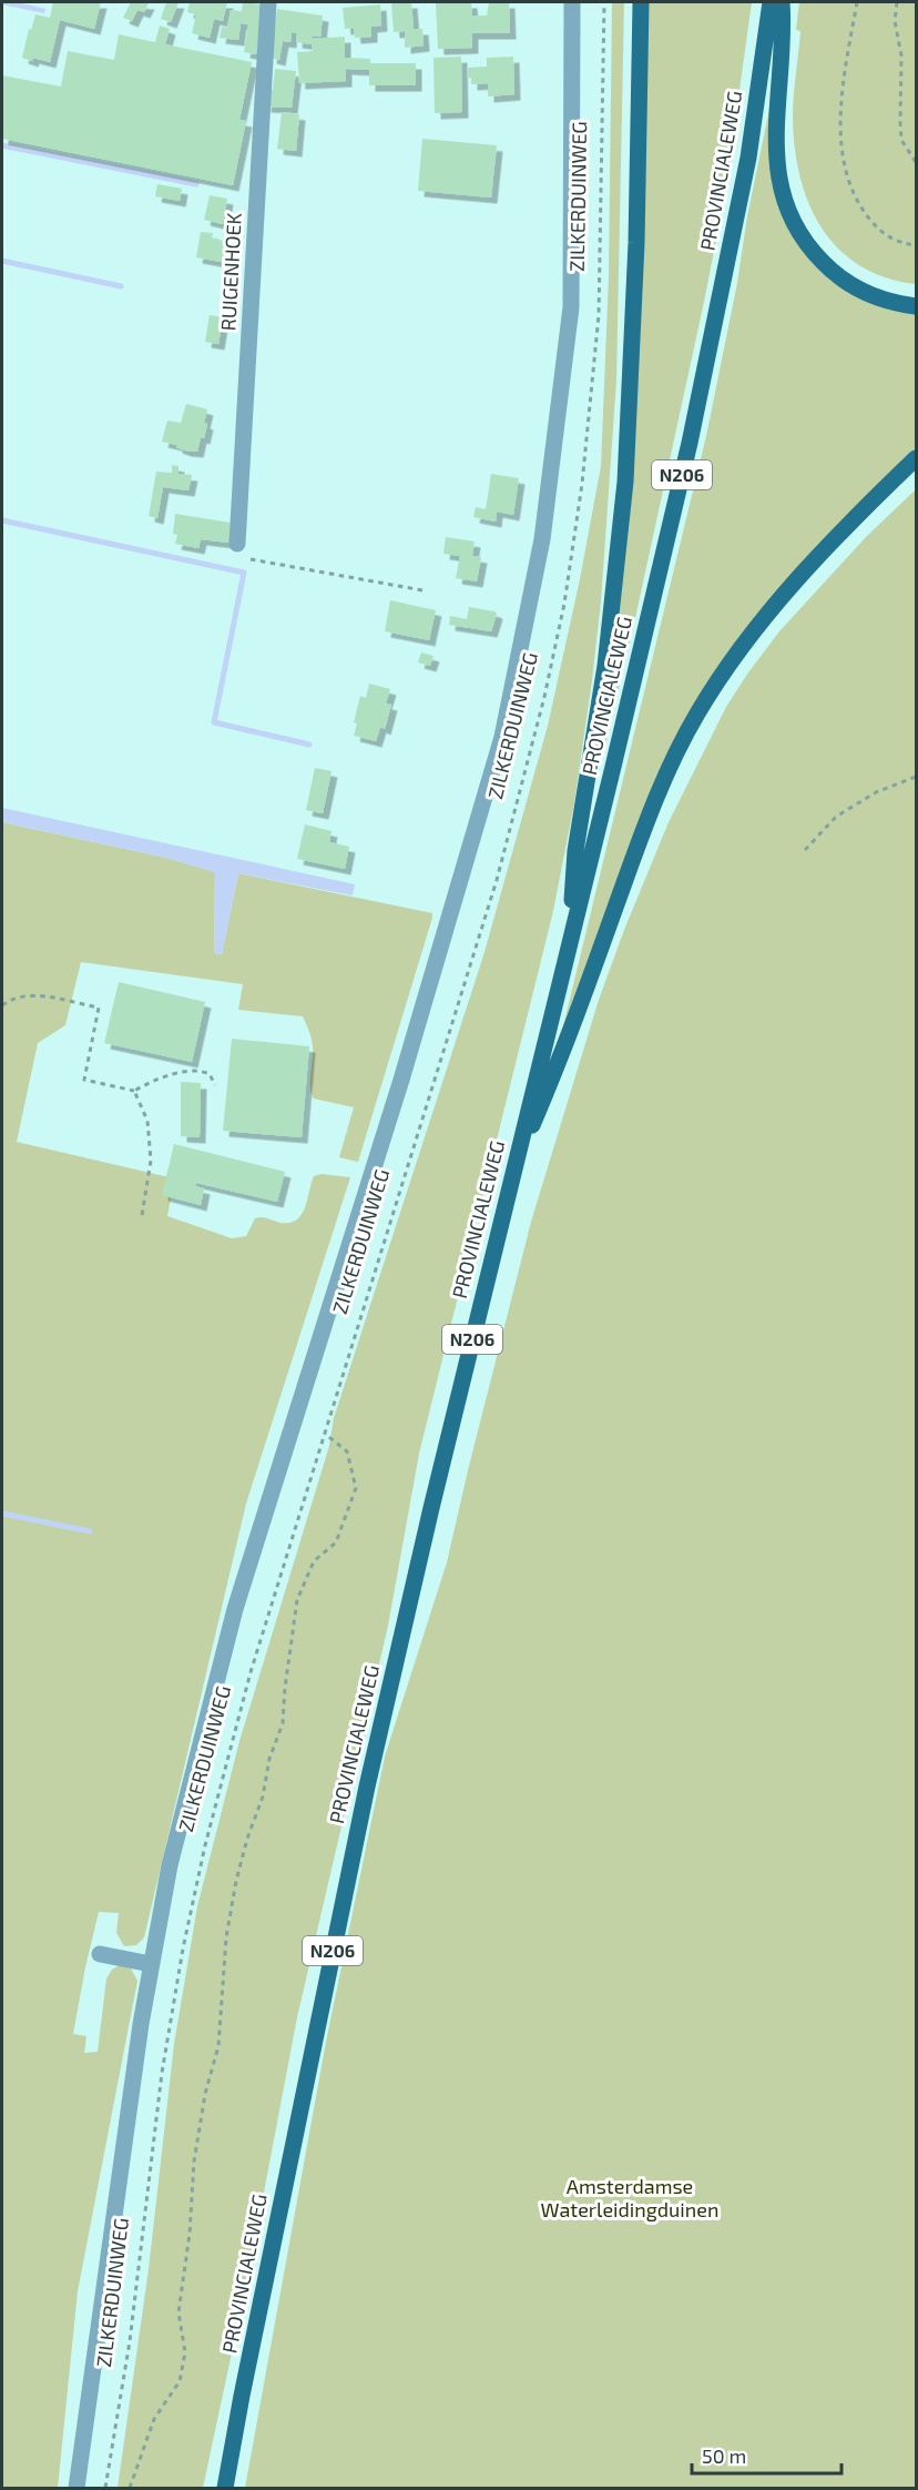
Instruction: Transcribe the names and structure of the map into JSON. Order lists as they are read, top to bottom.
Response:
{
  "streets": {
    "main road": ["PROVINCIALEWEG", "N206"],
    "street": ["ZILKERDUINWEG", "RUIGENHOEK"]
  },
  "crossings": [
    ["PROVINCIALEWEG", "N206"]
  ],
  "parks": ["Amsterdamse Waterleidingduinen"],
  "scale_bar": "50 m"
}
